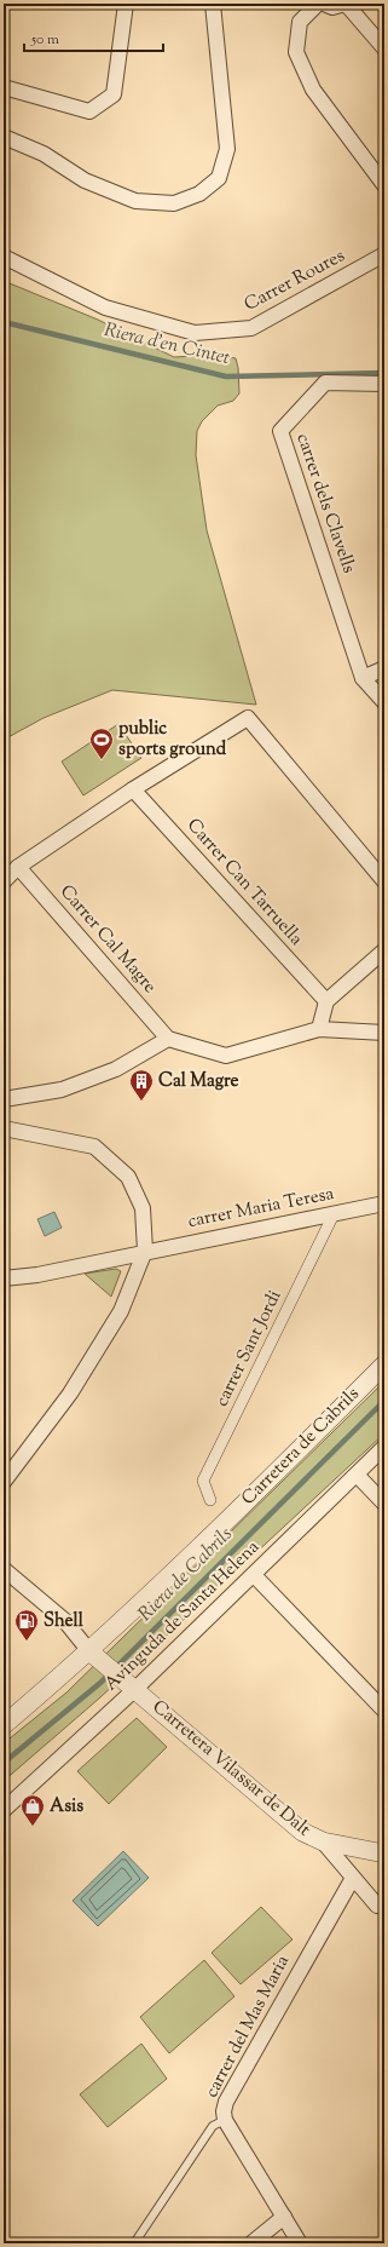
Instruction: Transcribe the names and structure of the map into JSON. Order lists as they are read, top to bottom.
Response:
{
  "streets": {
    "street": [
      "Carrer Roures",
      "carrer dels Clavells",
      "Carrer Can Tarruella",
      "Carrer Cal Magre",
      "carrer Maria Teresa",
      "carrer Sant Jordi",
      "Carretera de Cabrils",
      "Avinguda de Santa Helena",
      "Carretera Vilassar de Dalt",
      "carrer del Mas Maria"
    ]
  },
  "crossings": [
    ["carrer Maria Teresa", "carrer Sant Jordi"],
    ["Avinguda de Santa Helena", "Carretera Vilassar de Dalt"]
  ],
  "water": ["Riera d'en Cintet", "Riera de Cabrils"],
  "places": {
    "sports": ["public sports ground"],
    "building": ["Cal Magre"],
    "fuel station": ["Shell"],
    "shop": ["Asis"]
  },
  "scale_bar": "50 m"
}
